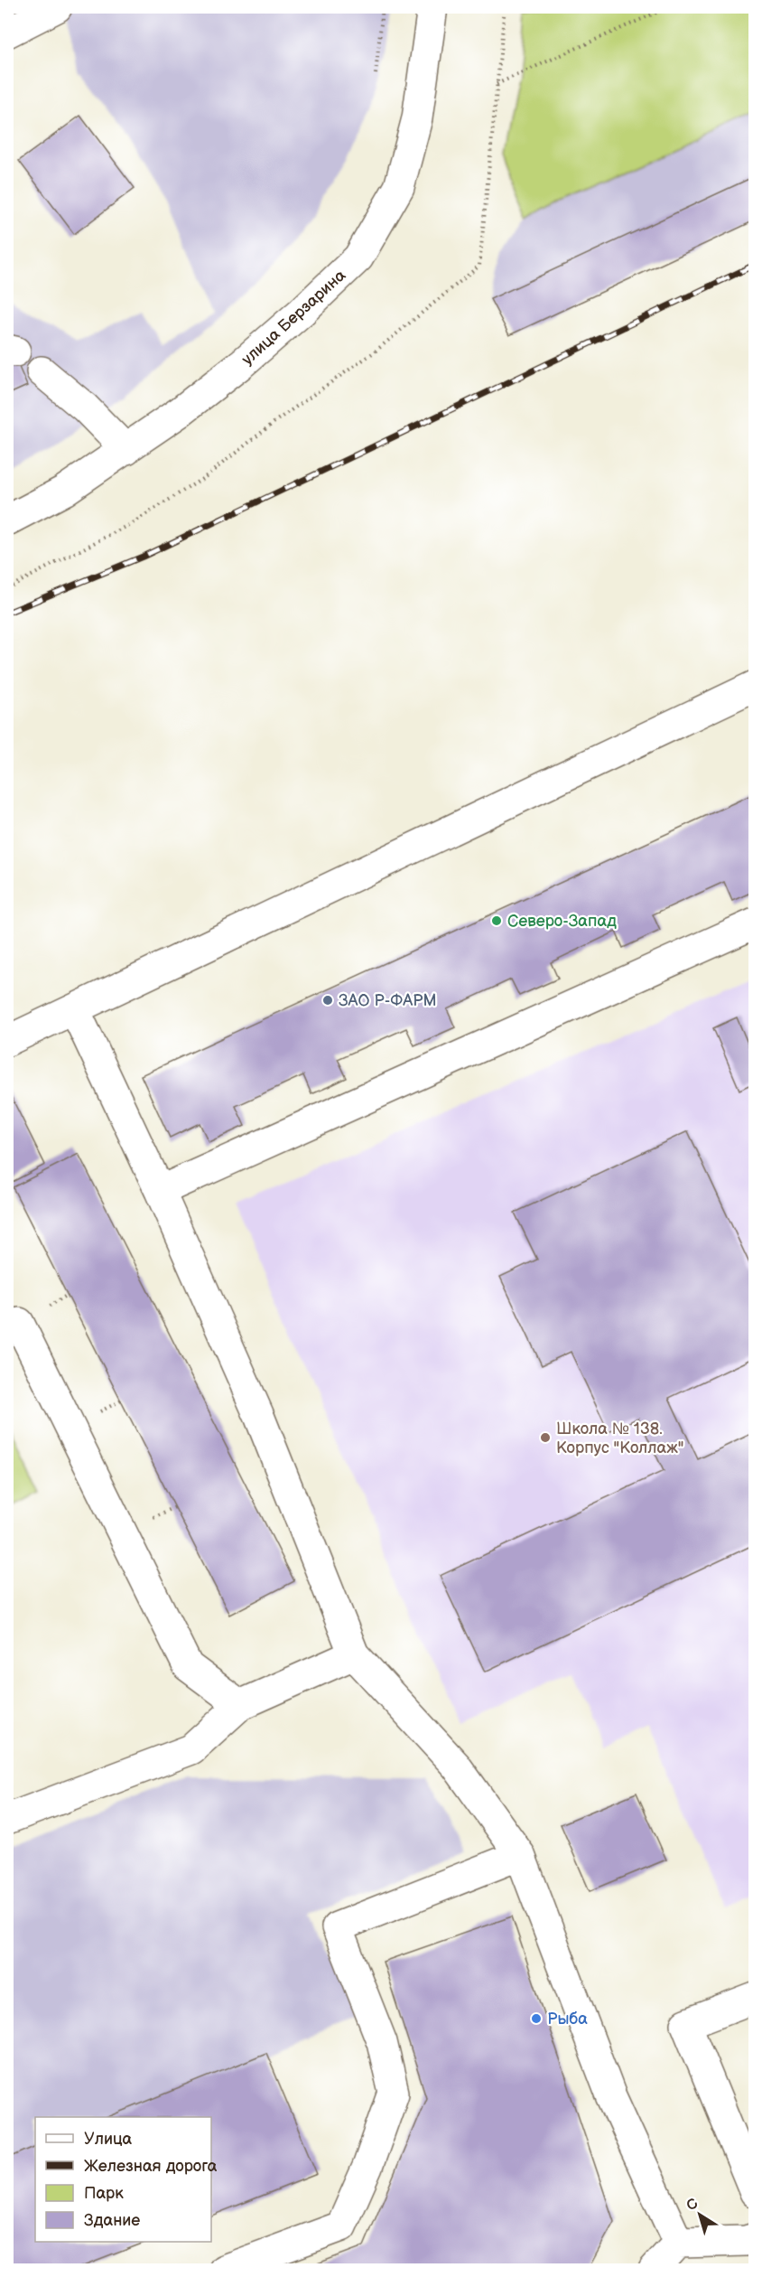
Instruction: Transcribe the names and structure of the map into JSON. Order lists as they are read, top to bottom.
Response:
{
  "streets": {
    "street": ["улица Берзарина"]
  },
  "places": [
    "Северо-Запад",
    "ЗАО Р-ФАРМ",
    "Школа № 138. Корпус \"Коллаж\"",
    "Рыба"
  ],
  "legend": [
    "Улица",
    "Железная дорога",
    "Парк",
    "Здание"
  ],
  "north": "top left"
}
